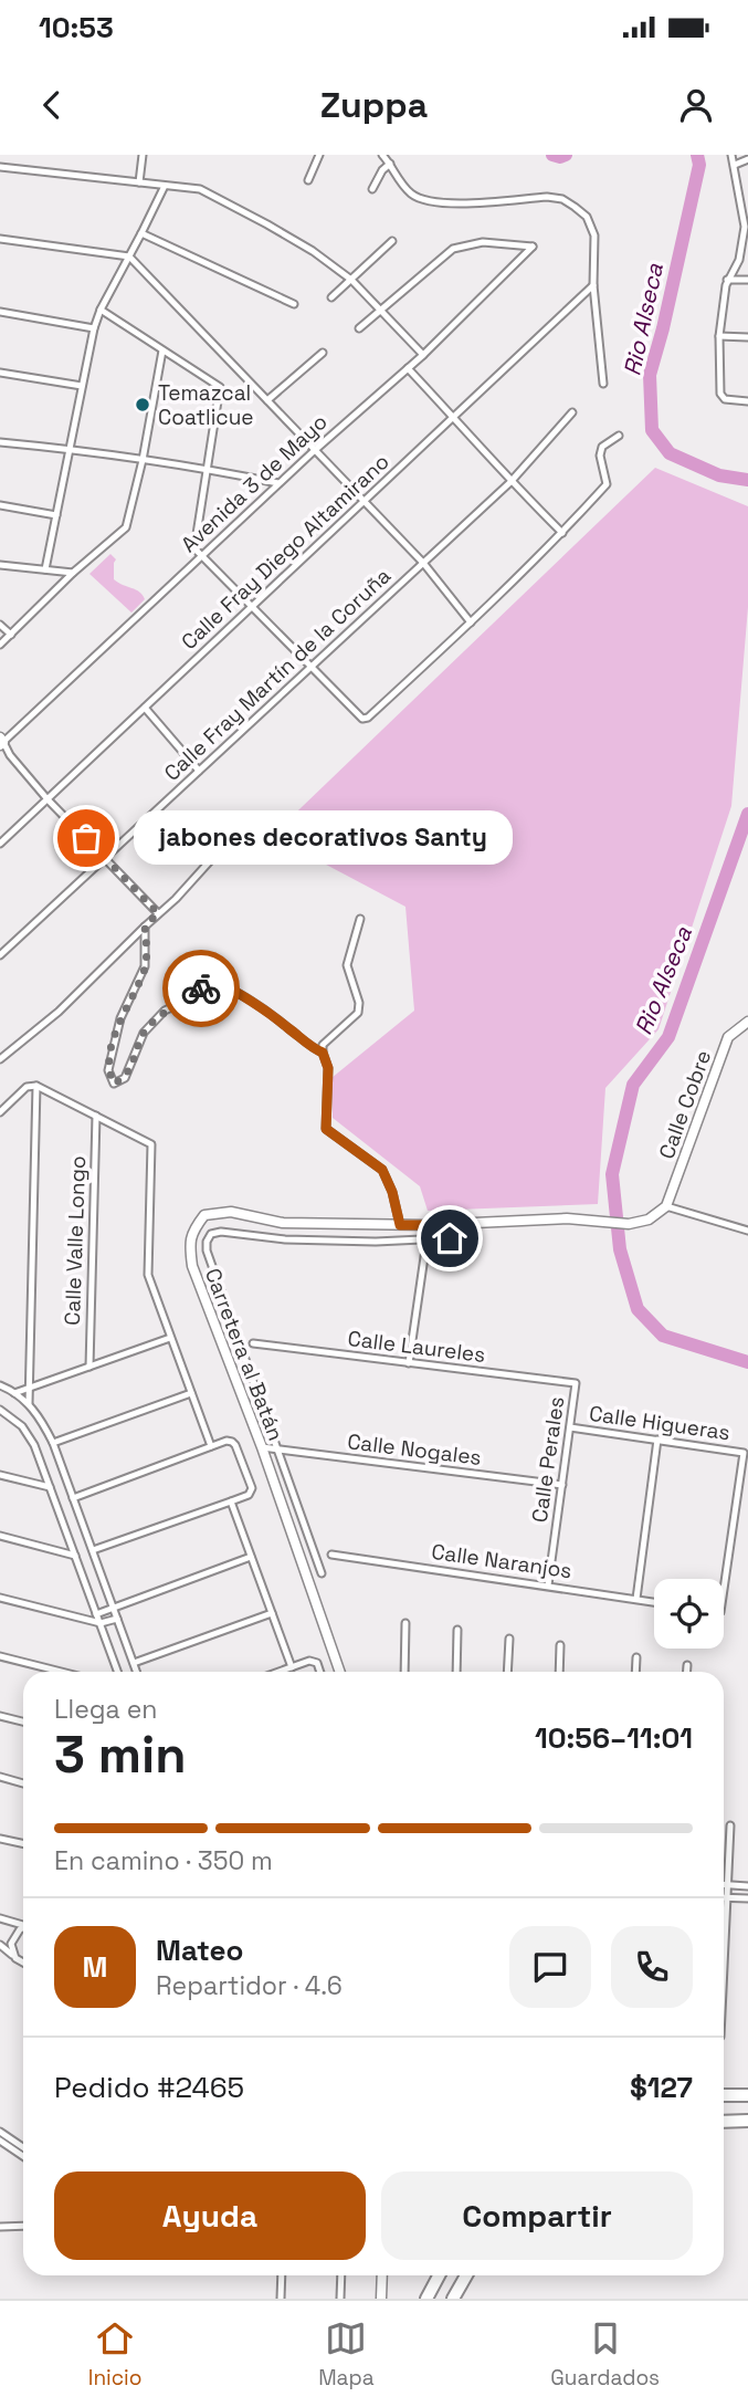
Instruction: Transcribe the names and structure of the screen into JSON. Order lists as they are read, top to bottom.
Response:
{
  "streets": {
    "street": [
      "Avenida 3 de Mayo",
      "Calle Fray Diego Altamirano",
      "Calle Fray Martín de la Coruña",
      "Calle Cobre",
      "Calle Valle Longo",
      "Calle Laureles",
      "Carretera al Batán",
      "Calle Higueras",
      "Calle Nogales",
      "Calle Perales",
      "Calle Naranjos"
    ]
  },
  "crossings": [
    ["Calle Cobre", "Carretera al Batán"],
    ["Calle Laureles", "Calle Perales"],
    ["Carretera al Batán", "Calle Nogales"],
    ["Calle Higueras", "Calle Perales"],
    ["Calle Nogales", "Calle Perales"],
    ["Calle Perales", "Calle Naranjos"]
  ],
  "water": ["Rio Alseca"],
  "places": ["Temazcal Coatlicue", "jabones decorativos Santy"],
  "page": {
    "status": "10:53",
    "header": "Zuppa",
    "bubble": "jabones decorativos Santy",
    "heading": ["3 min", "Llega en", "10:56–11:01"],
    "panel": [
      "Mateo",
      "Repartidor · 4.6",
      "Pedido #2465",
      "$127"
    ],
    "bar": "En camino · 350 m",
    "round": "M",
    "buttons": ["Ayuda", "Compartir"],
    "tabs": ["Inicio", "Mapa", "Guardados"]
  }
}
